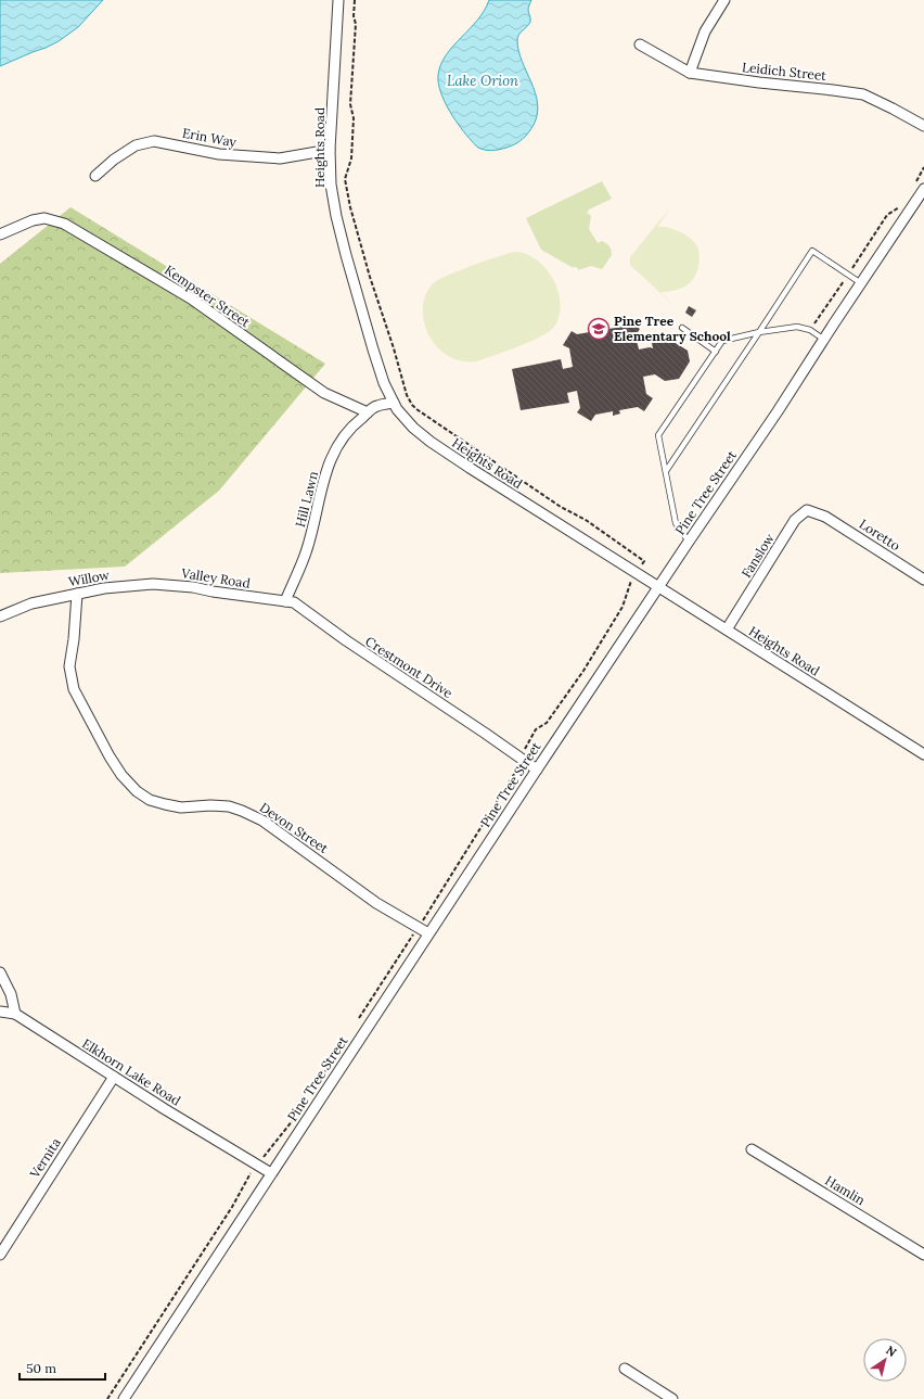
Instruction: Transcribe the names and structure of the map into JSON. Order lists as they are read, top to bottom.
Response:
{
  "streets": {
    "street": [
      "Leidich Street",
      "Erin Way",
      "Heights Road",
      "Kempster Street",
      "Pine Tree Street",
      "Hill Lawn",
      "Loretto",
      "Fanslow",
      "Willow",
      "Valley Road",
      "Crestmont Drive",
      "Devon Street",
      "Elkhorn Lake Road",
      "Vernita",
      "Hamlin"
    ]
  },
  "crossings": [
    ["Erin Way", "Heights Road"],
    ["Heights Road", "Pine Tree Street"],
    ["Heights Road", "Fanslow"],
    ["Kempster Street", "Hill Lawn"],
    ["Pine Tree Street", "Crestmont Drive"],
    ["Pine Tree Street", "Devon Street"],
    ["Pine Tree Street", "Elkhorn Lake Road"],
    ["Hill Lawn", "Crestmont Drive"],
    ["Loretto", "Fanslow"],
    ["Willow", "Valley Road"],
    ["Willow", "Devon Street"],
    ["Valley Road", "Crestmont Drive"],
    ["Elkhorn Lake Road", "Vernita"]
  ],
  "water": ["Lake Orion"],
  "places": {
    "school or university": ["Pine Tree Elementary School"]
  },
  "scale_bar": "50 m",
  "north": "top right"
}
